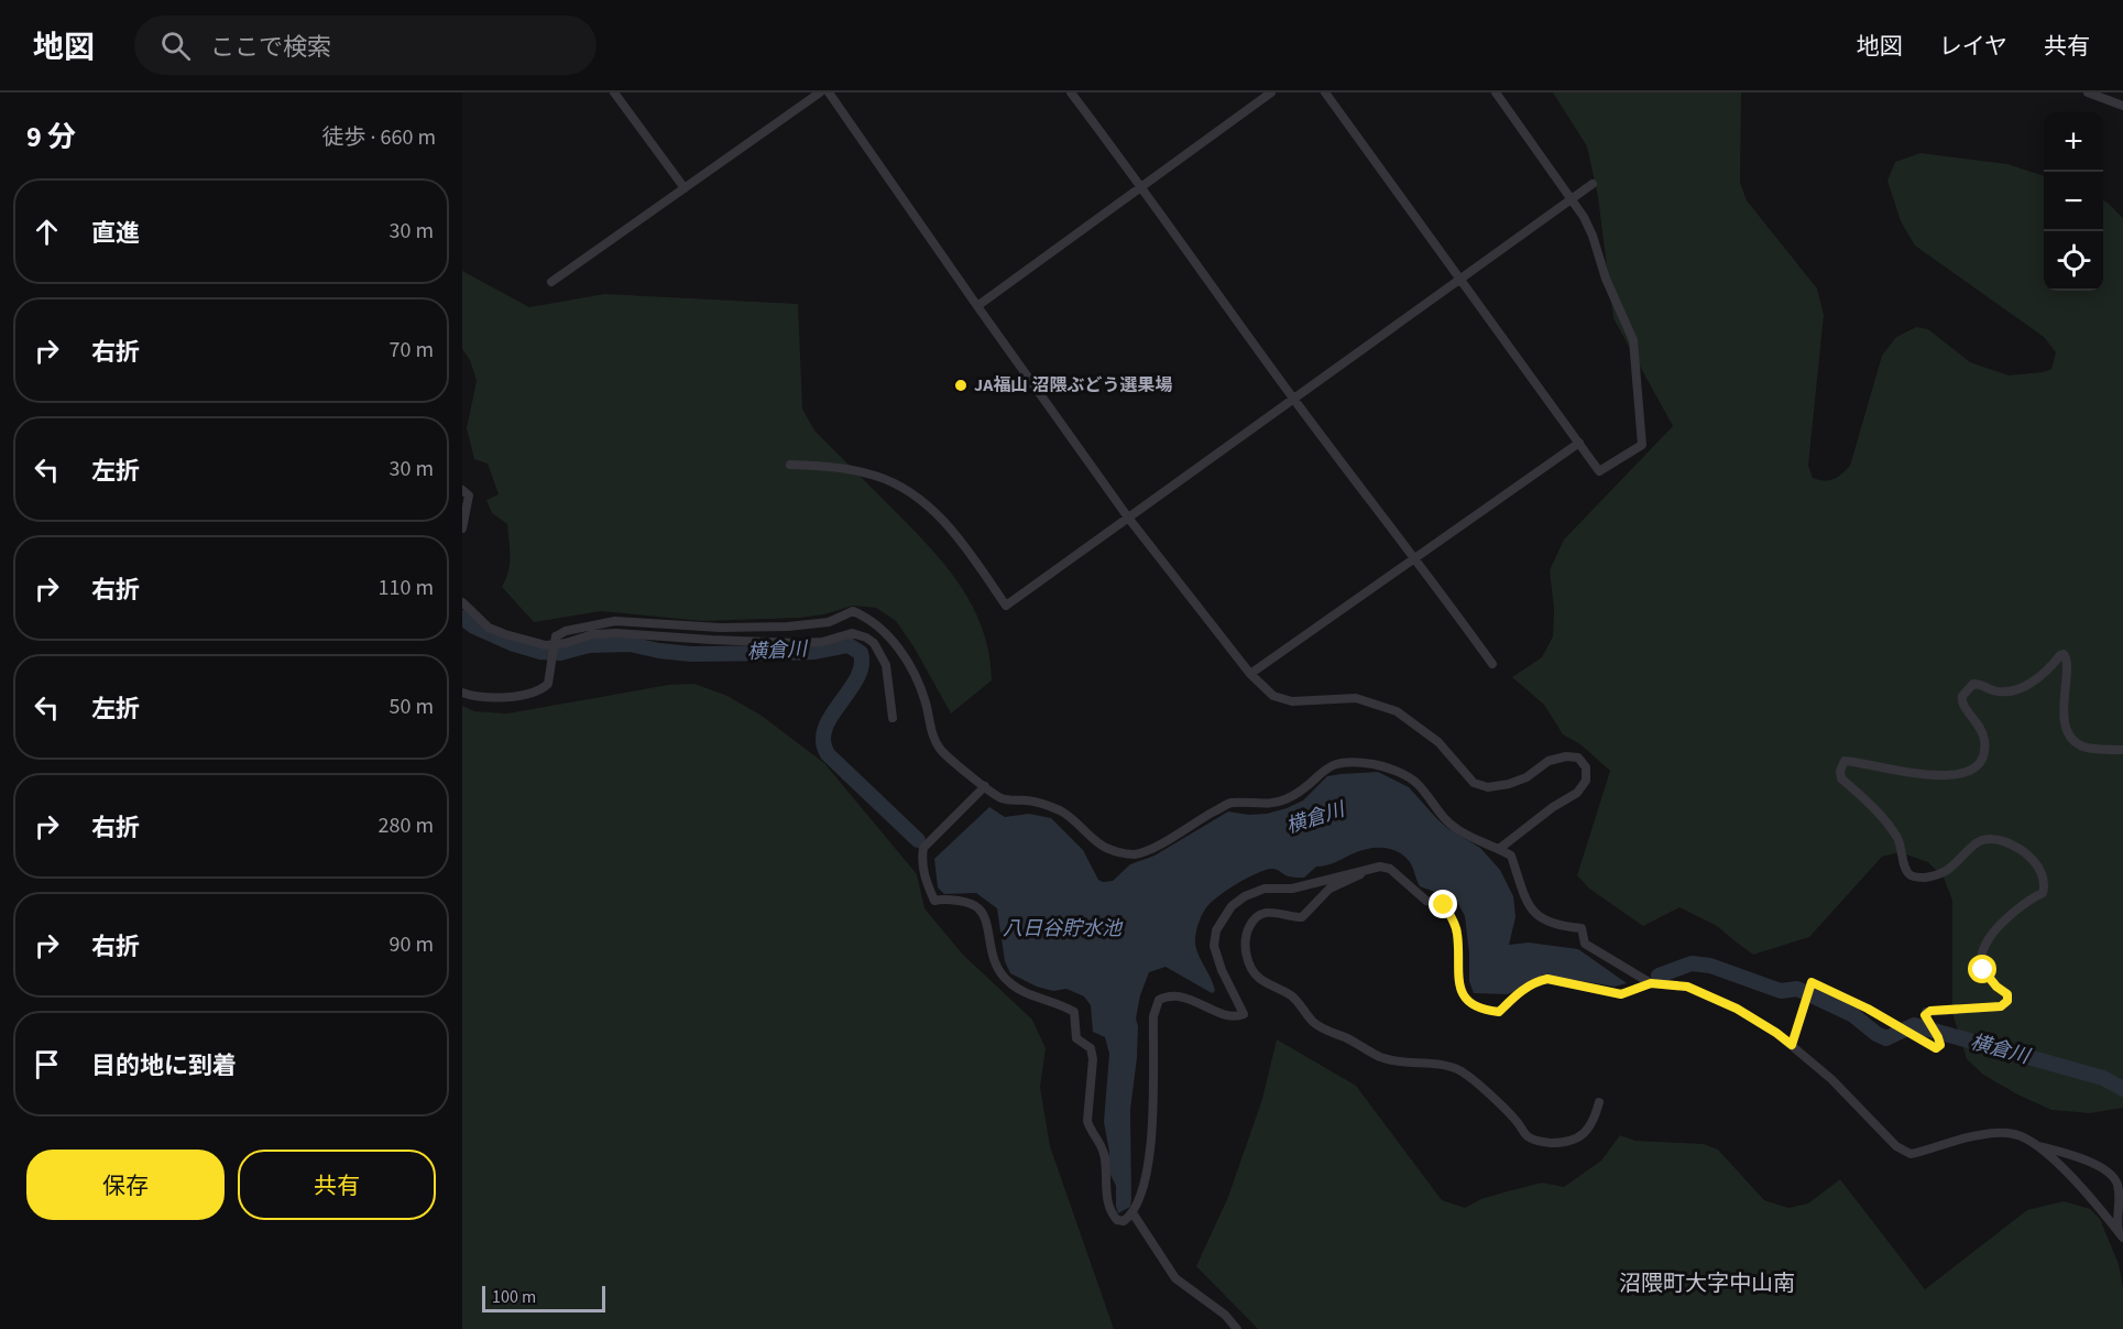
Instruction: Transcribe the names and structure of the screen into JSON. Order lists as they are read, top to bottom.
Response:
{
  "districts": ["沼隈町大字中山南"],
  "water": ["横倉川", "八日谷貯水池"],
  "places": ["JA福山 沼隈ぶどう選果場"],
  "scale_bar": "100 m",
  "page": {
    "header": "地図",
    "search": "ここで検索",
    "nav": ["地図", "レイヤ", "共有"],
    "heading": ["9 分", "徒歩 · 660 m"],
    "map_buttons": ["+", "−"],
    "list": [
      ["直進", "30 m"],
      ["右折", "70 m"],
      ["左折", "30 m"],
      ["右折", "110 m"],
      ["左折", "50 m"],
      ["右折", "280 m"],
      ["右折", "90 m"],
      "目的地に到着"
    ],
    "buttons": ["保存", "共有"],
    "scale": "100 m"
  }
}
